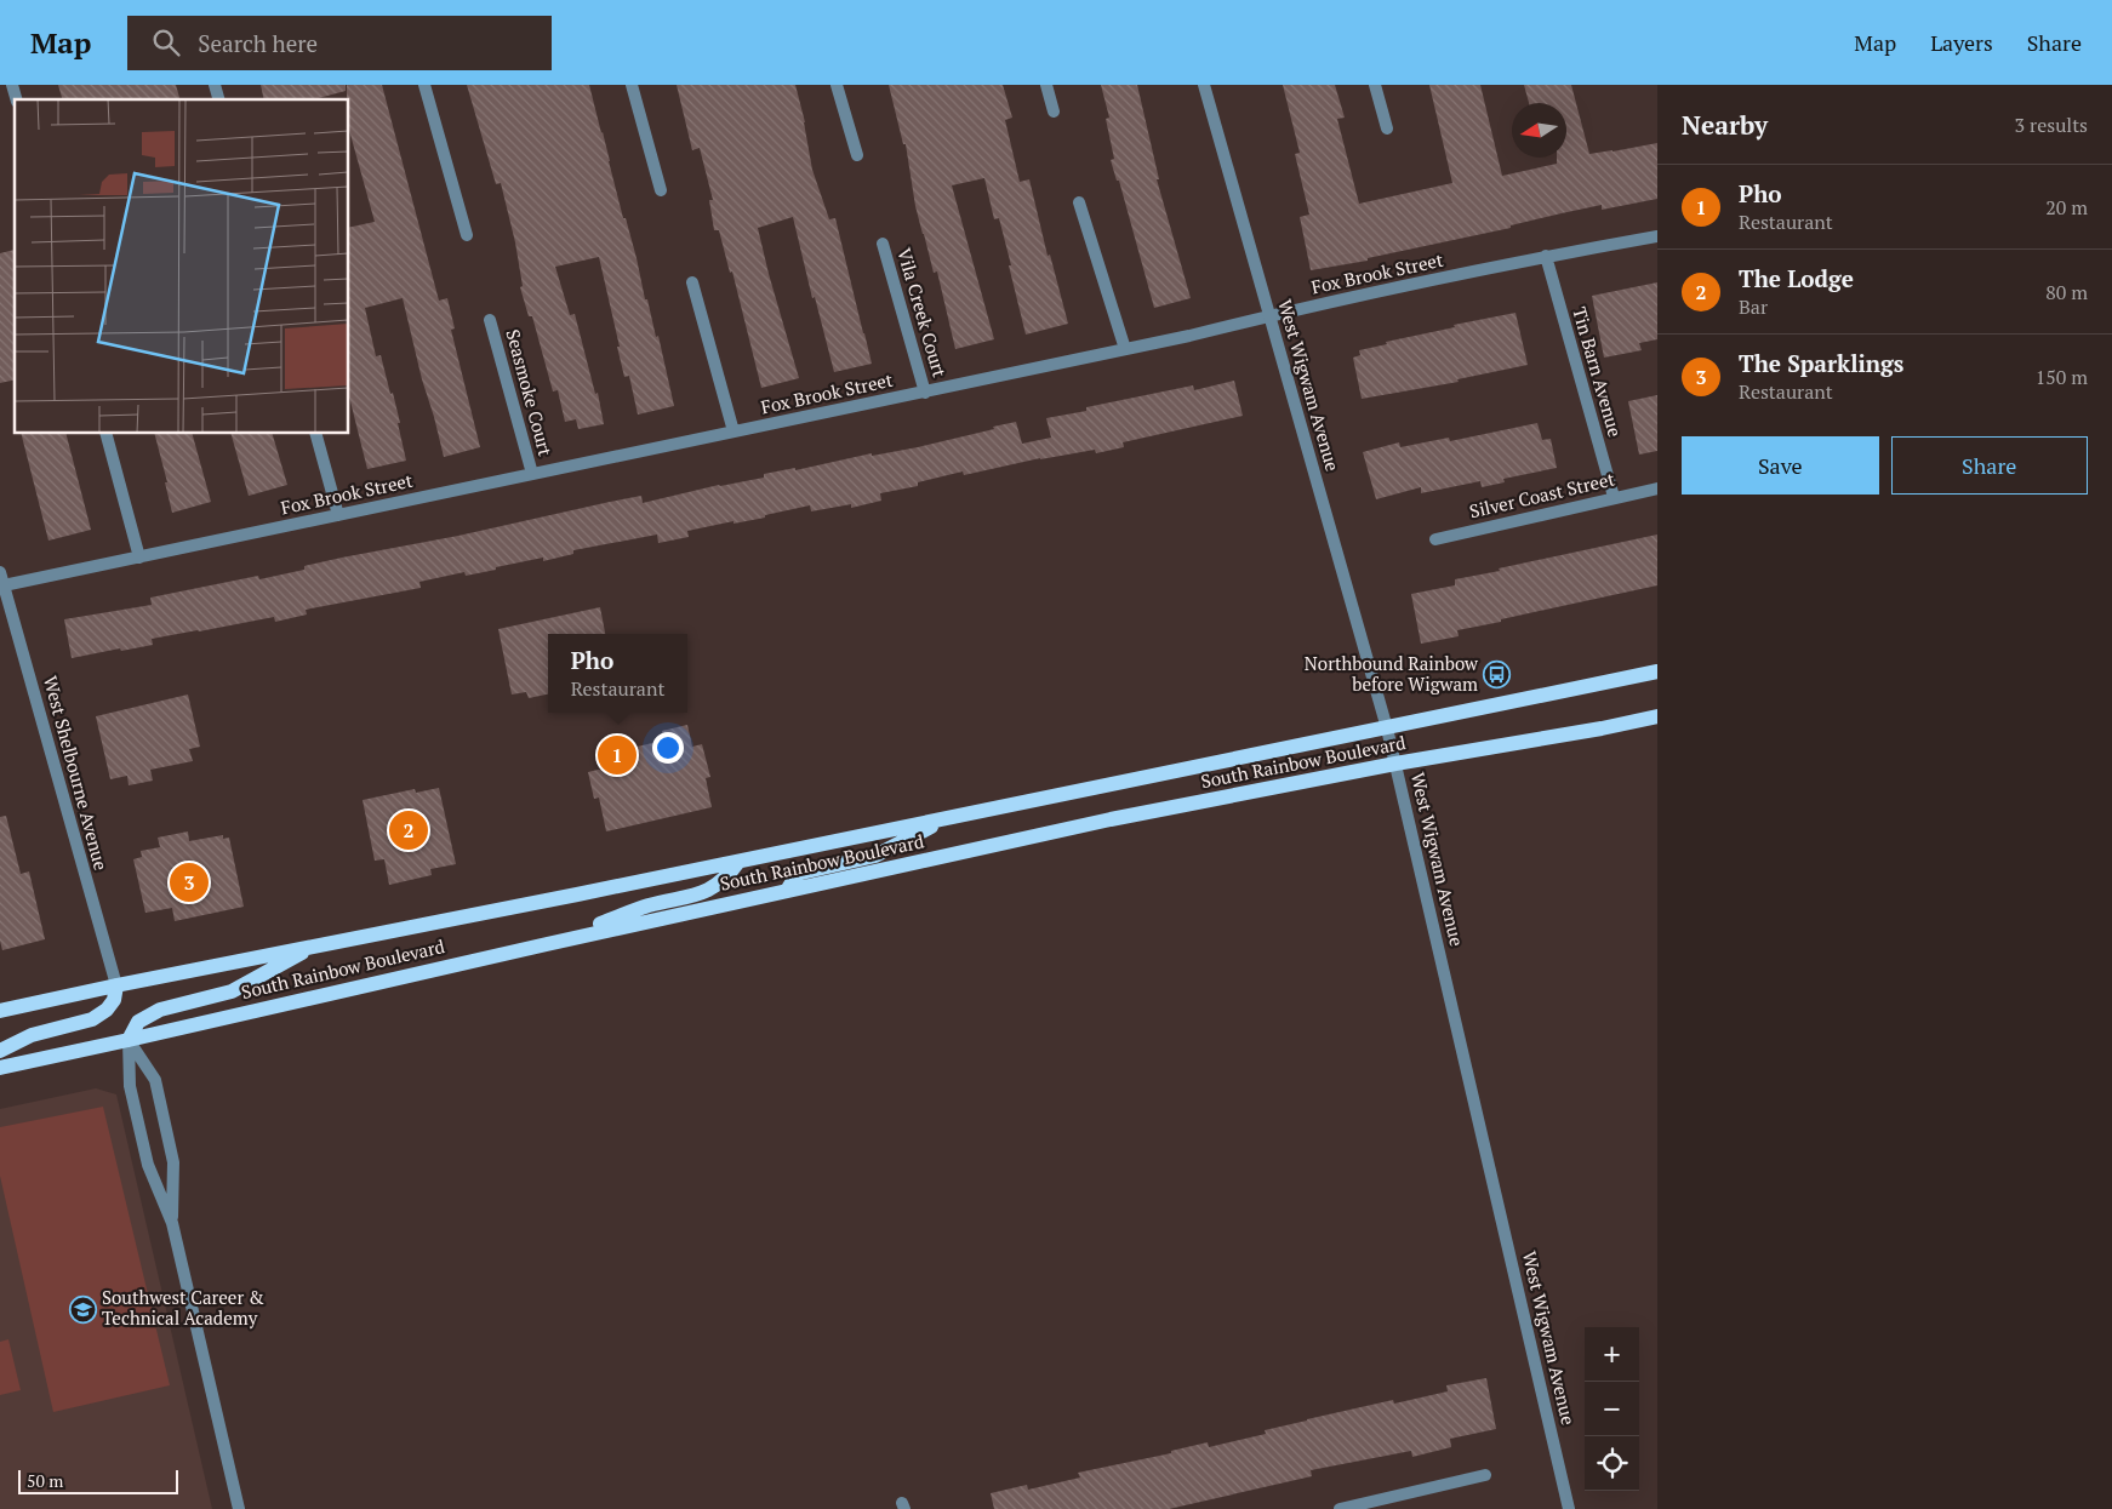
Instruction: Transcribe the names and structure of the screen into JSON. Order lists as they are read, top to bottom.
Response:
{
  "streets": {
    "main road": ["South Rainbow Boulevard"],
    "street": [
      "Fox Brook Street",
      "Vila Creek Court",
      "Tin Barn Avenue",
      "West Wigwam Avenue",
      "Seasmoke Court",
      "Silver Coast Street",
      "West Shelbourne Avenue"
    ]
  },
  "crossings": [
    ["Fox Brook Street", "Vila Creek Court"],
    ["Fox Brook Street", "Tin Barn Avenue"],
    ["Fox Brook Street", "West Wigwam Avenue"],
    ["Fox Brook Street", "Seasmoke Court"],
    ["Fox Brook Street", "West Shelbourne Avenue"],
    ["Tin Barn Avenue", "Silver Coast Street"],
    ["West Wigwam Avenue", "South Rainbow Boulevard"],
    ["South Rainbow Boulevard", "West Shelbourne Avenue"]
  ],
  "places": {
    "bus stop": ["Northbound Rainbow before Wigwam"],
    "school or university": ["Southwest Career & Technical Academy"]
  },
  "scale_bar": "50 m",
  "north": "left",
  "page": {
    "header": "Map",
    "search": "Search here",
    "nav": ["Map", "Layers", "Share"],
    "heading": ["Nearby", "3 results"],
    "list": [
      {
        "mark": "1",
        "name": "Pho",
        "note": "Restaurant",
        "value": "20 m"
      },
      {
        "mark": "2",
        "name": "The Lodge",
        "note": "Bar",
        "value": "80 m"
      },
      {
        "mark": "3",
        "name": "The Sparklings",
        "note": "Restaurant",
        "value": "150 m"
      }
    ],
    "buttons": ["Save", "Share"],
    "popup": ["Pho", "Restaurant"],
    "pins": ["1", "2", "3"],
    "map_buttons": ["+", "−"],
    "scale": "50 m"
  }
}
